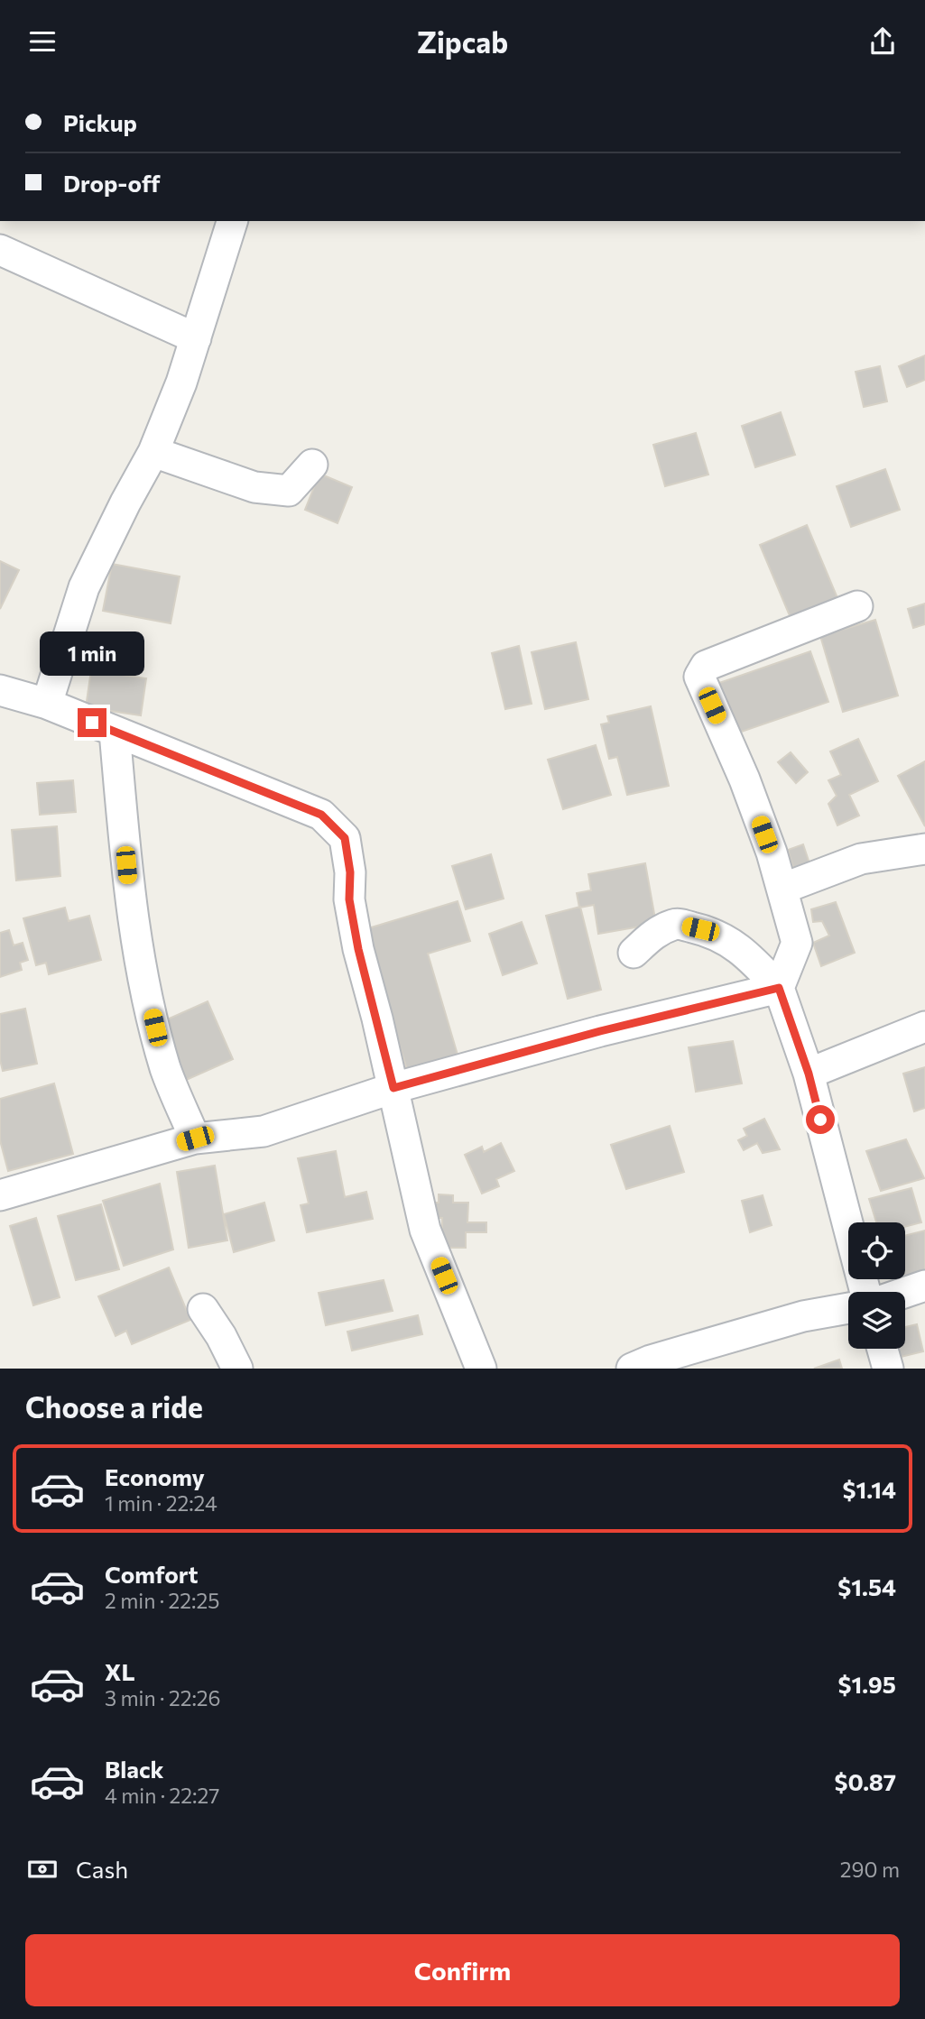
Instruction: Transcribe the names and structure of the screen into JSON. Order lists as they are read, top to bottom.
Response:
{
  "page": {
    "header": "Zipcab",
    "banner": ["Pickup", "Drop-off"],
    "bubble": "1 min",
    "heading": "Choose a ride",
    "list": [
      {
        "name": "Economy",
        "note": "1 min · 22:24",
        "value": "$1.14"
      },
      {
        "name": "Comfort",
        "note": "2 min · 22:25",
        "value": "$1.54"
      },
      {
        "name": "XL",
        "note": "3 min · 22:26",
        "value": "$1.95"
      },
      {
        "name": "Black",
        "note": "4 min · 22:27",
        "value": "$0.87"
      }
    ],
    "pay": ["Cash", "290 m"],
    "buttons": "Confirm"
  }
}
